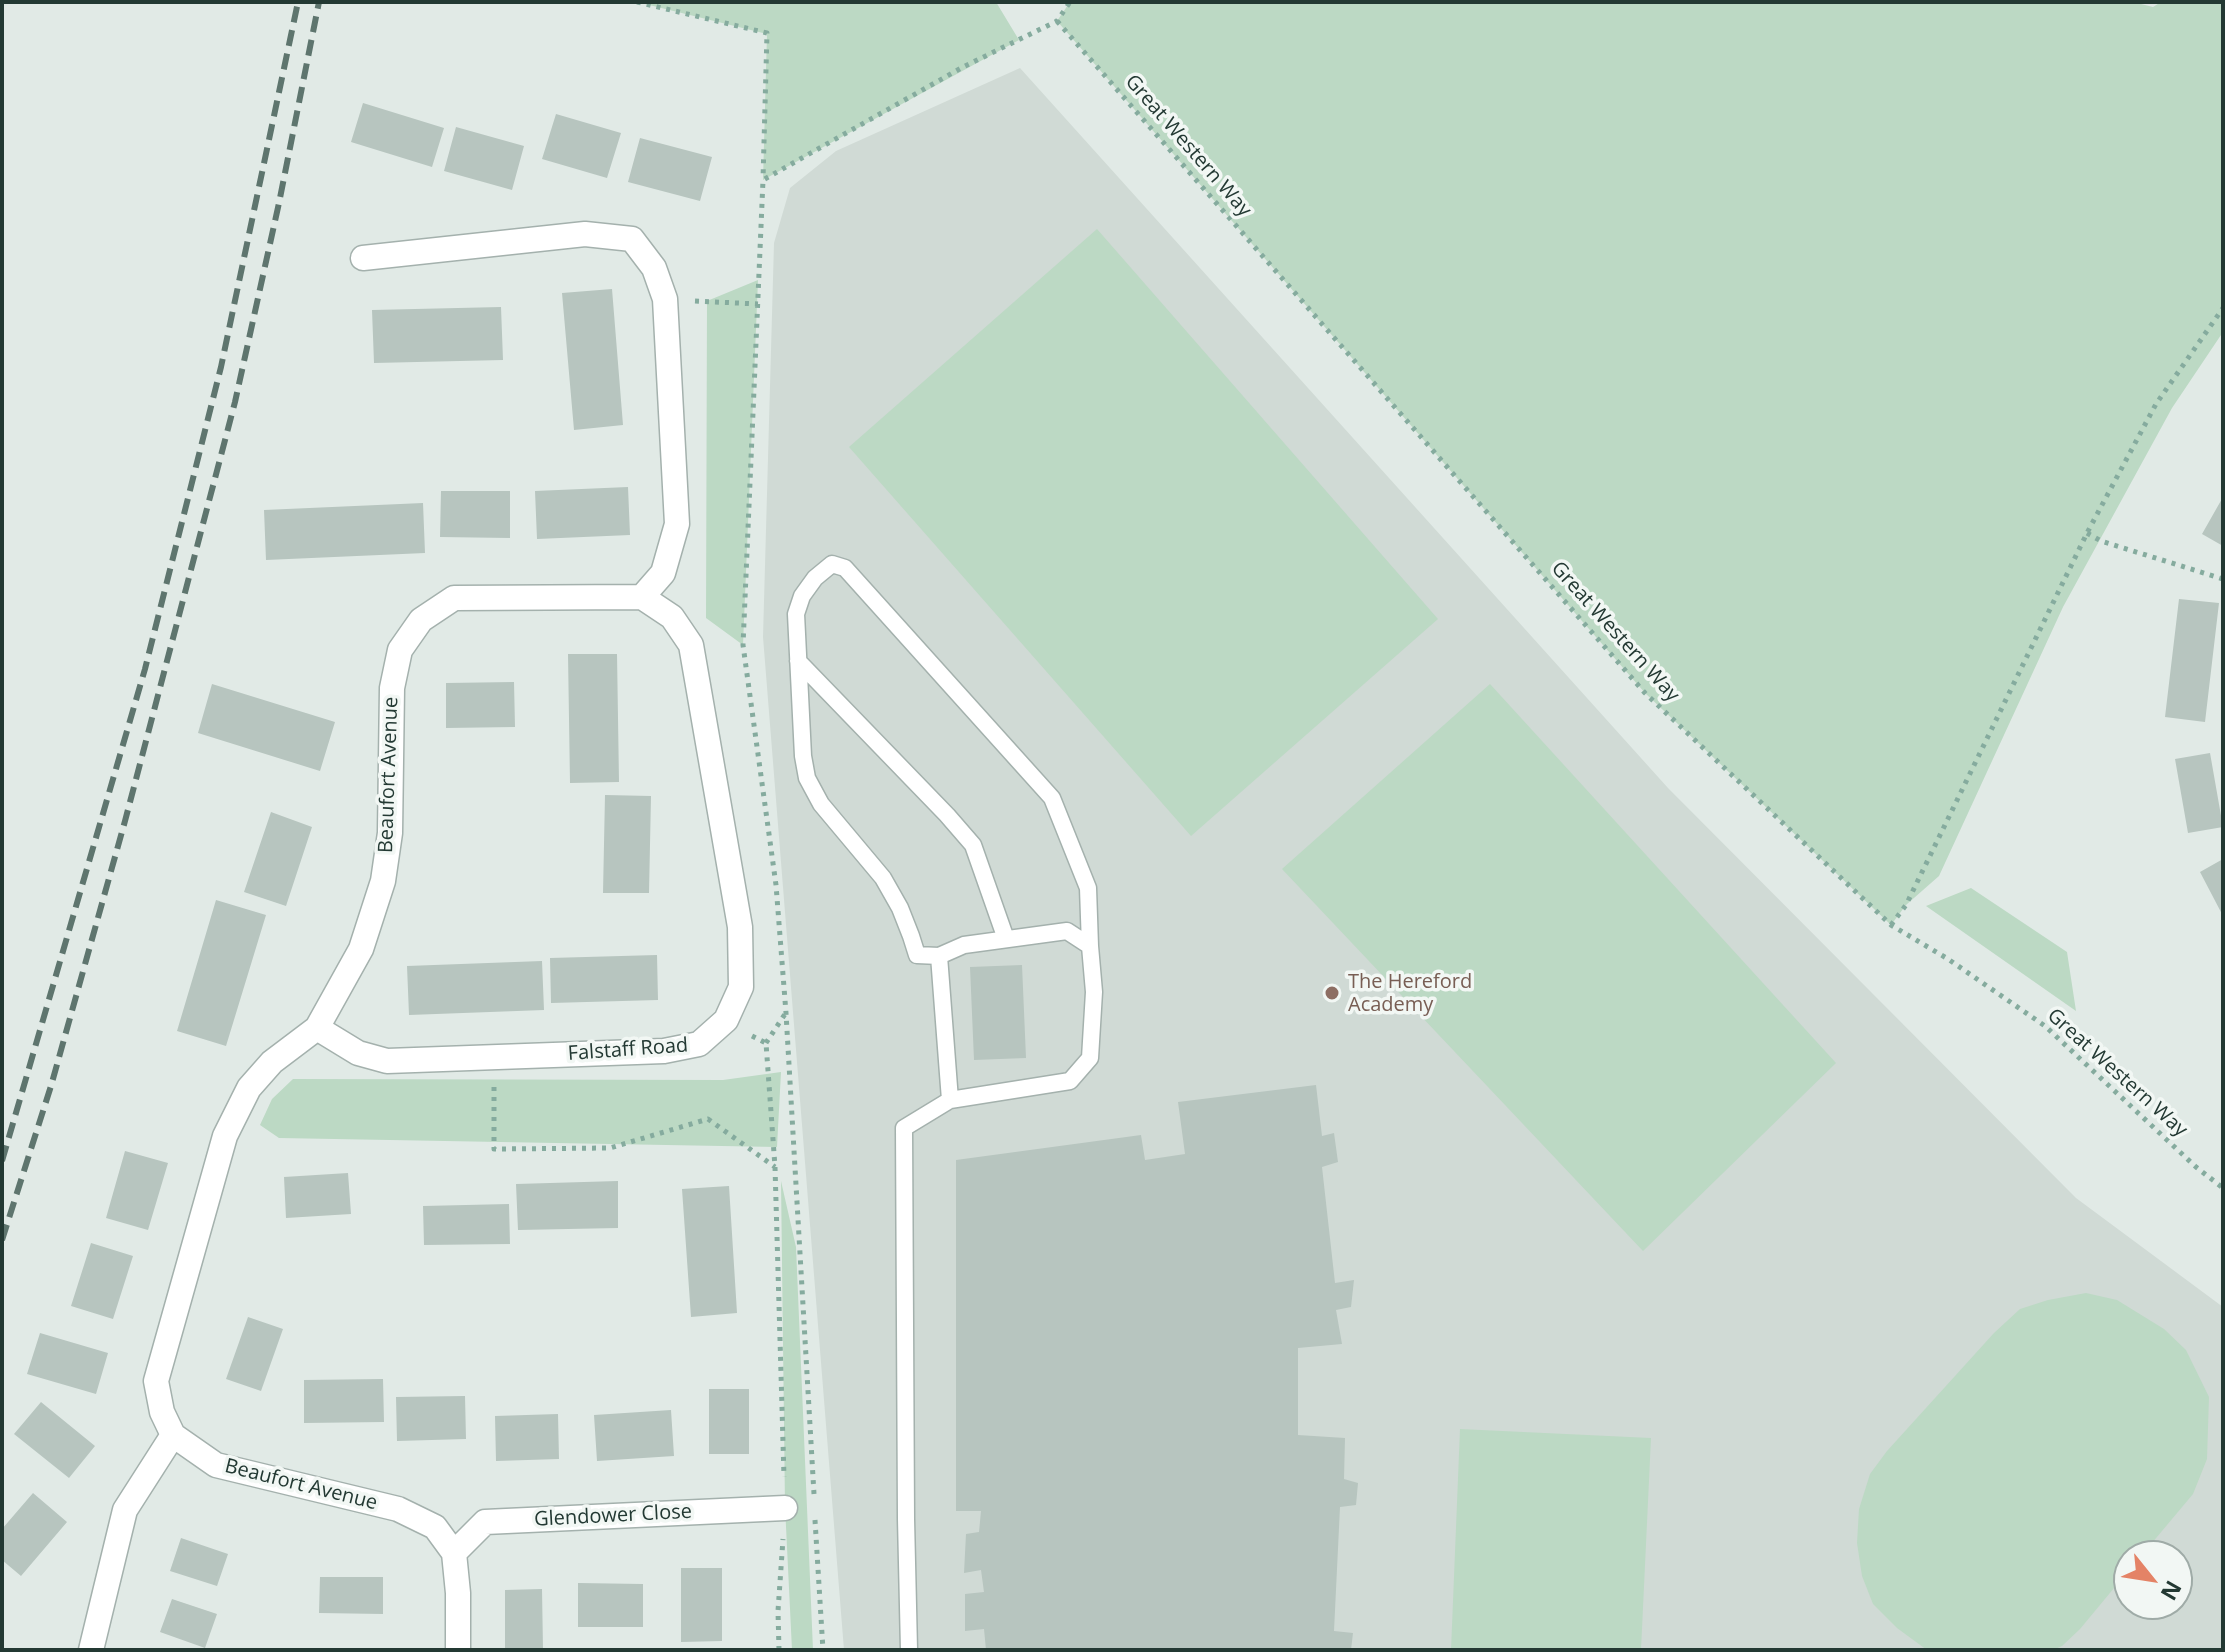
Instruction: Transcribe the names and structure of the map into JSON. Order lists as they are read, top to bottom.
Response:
{
  "streets": {
    "street": ["Beaufort Avenue", "Falstaff Road", "Glendower Close"],
    "path": ["Great Western Way"]
  },
  "crossings": [
    ["Beaufort Avenue", "Falstaff Road"],
    ["Beaufort Avenue", "Glendower Close"]
  ],
  "places": ["The Hereford Academy"],
  "north": "bottom right"
}
